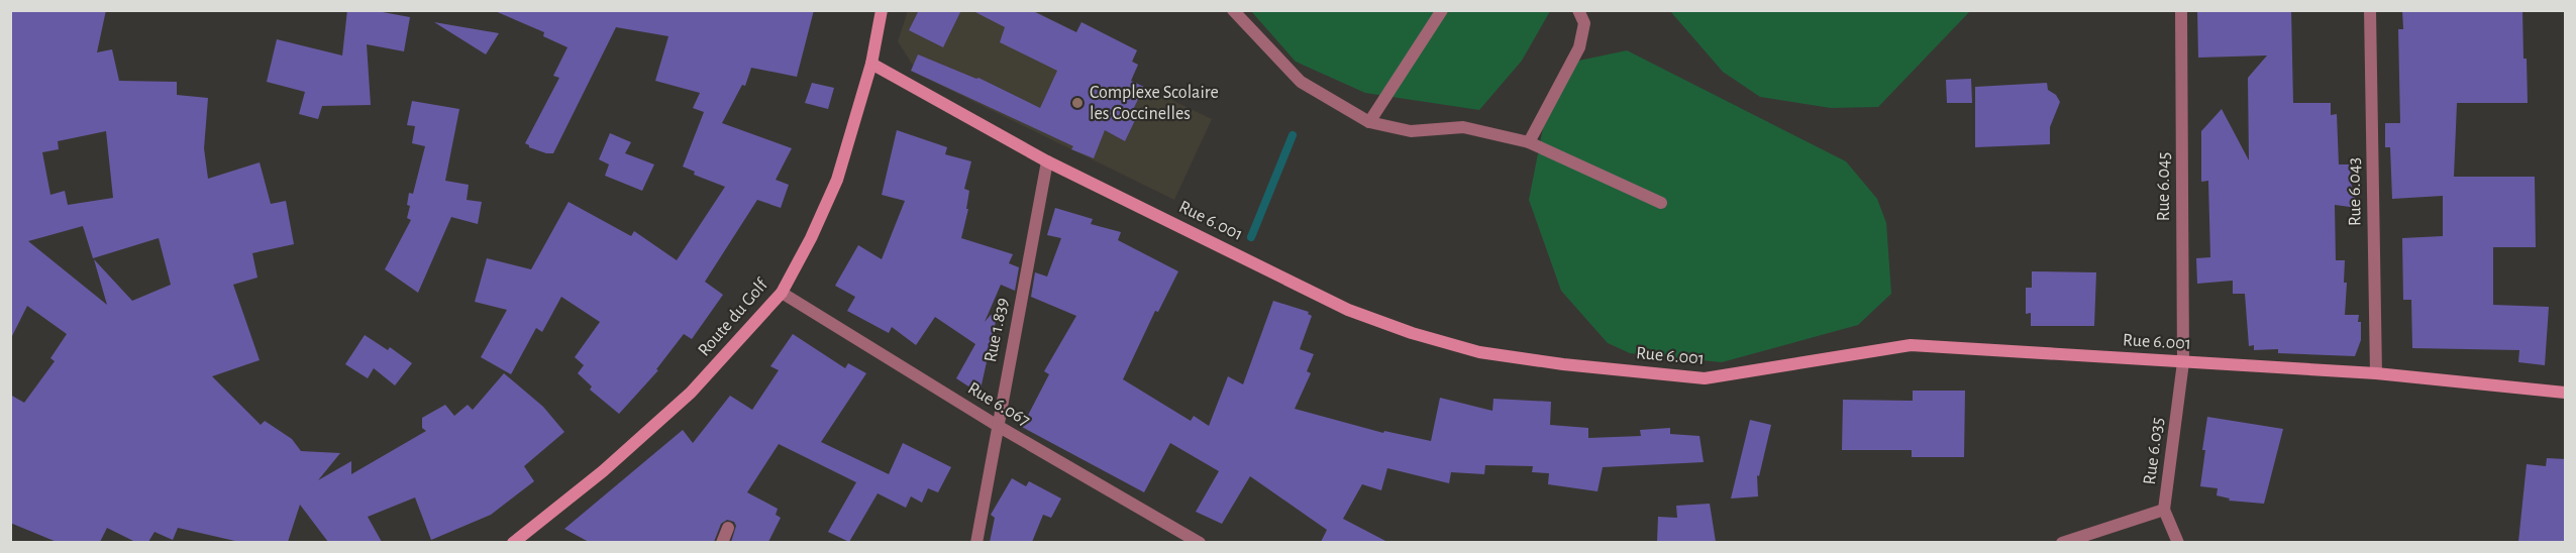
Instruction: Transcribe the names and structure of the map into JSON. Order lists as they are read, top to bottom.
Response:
{
  "streets": {
    "street": [
      "Rue 6.045",
      "Rue 6.043",
      "Rue 6.001",
      "Route du Golf",
      "Rue 1.839",
      "Rue 6.067",
      "Rue 6.035"
    ]
  },
  "crossings": [
    ["Rue 6.045", "Rue 6.001"],
    ["Rue 6.045", "Rue 6.035"],
    ["Rue 6.043", "Rue 6.001"],
    ["Rue 6.001", "Route du Golf"],
    ["Rue 6.001", "Rue 1.839"],
    ["Rue 6.001", "Rue 6.035"],
    ["Route du Golf", "Rue 6.067"],
    ["Rue 1.839", "Rue 6.067"]
  ],
  "places": ["Complexe Scolaire les Coccinelles"]
}
